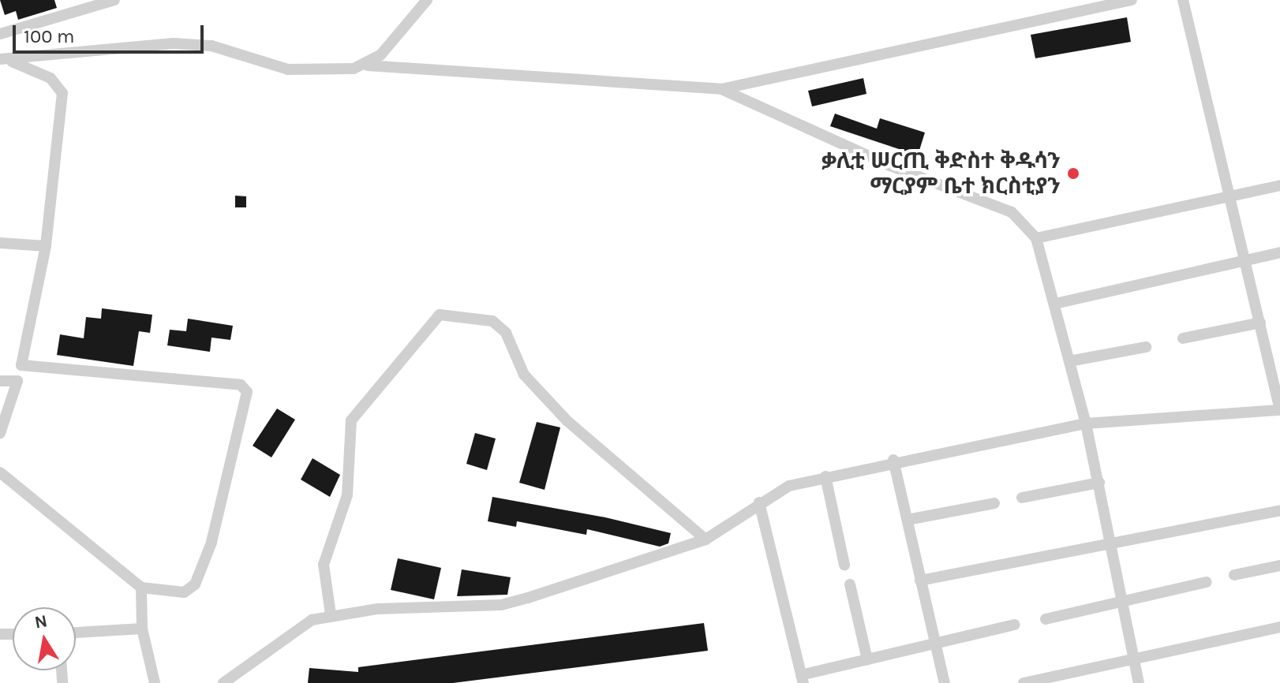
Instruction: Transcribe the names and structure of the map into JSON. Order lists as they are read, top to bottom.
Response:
{
  "places": ["ቃሊቲ ሠርጢ ቅድስተ ቅዱሳን ማርያም ቤተ ክርስቲያን"],
  "scale_bar": "100 m",
  "north": "top"
}
